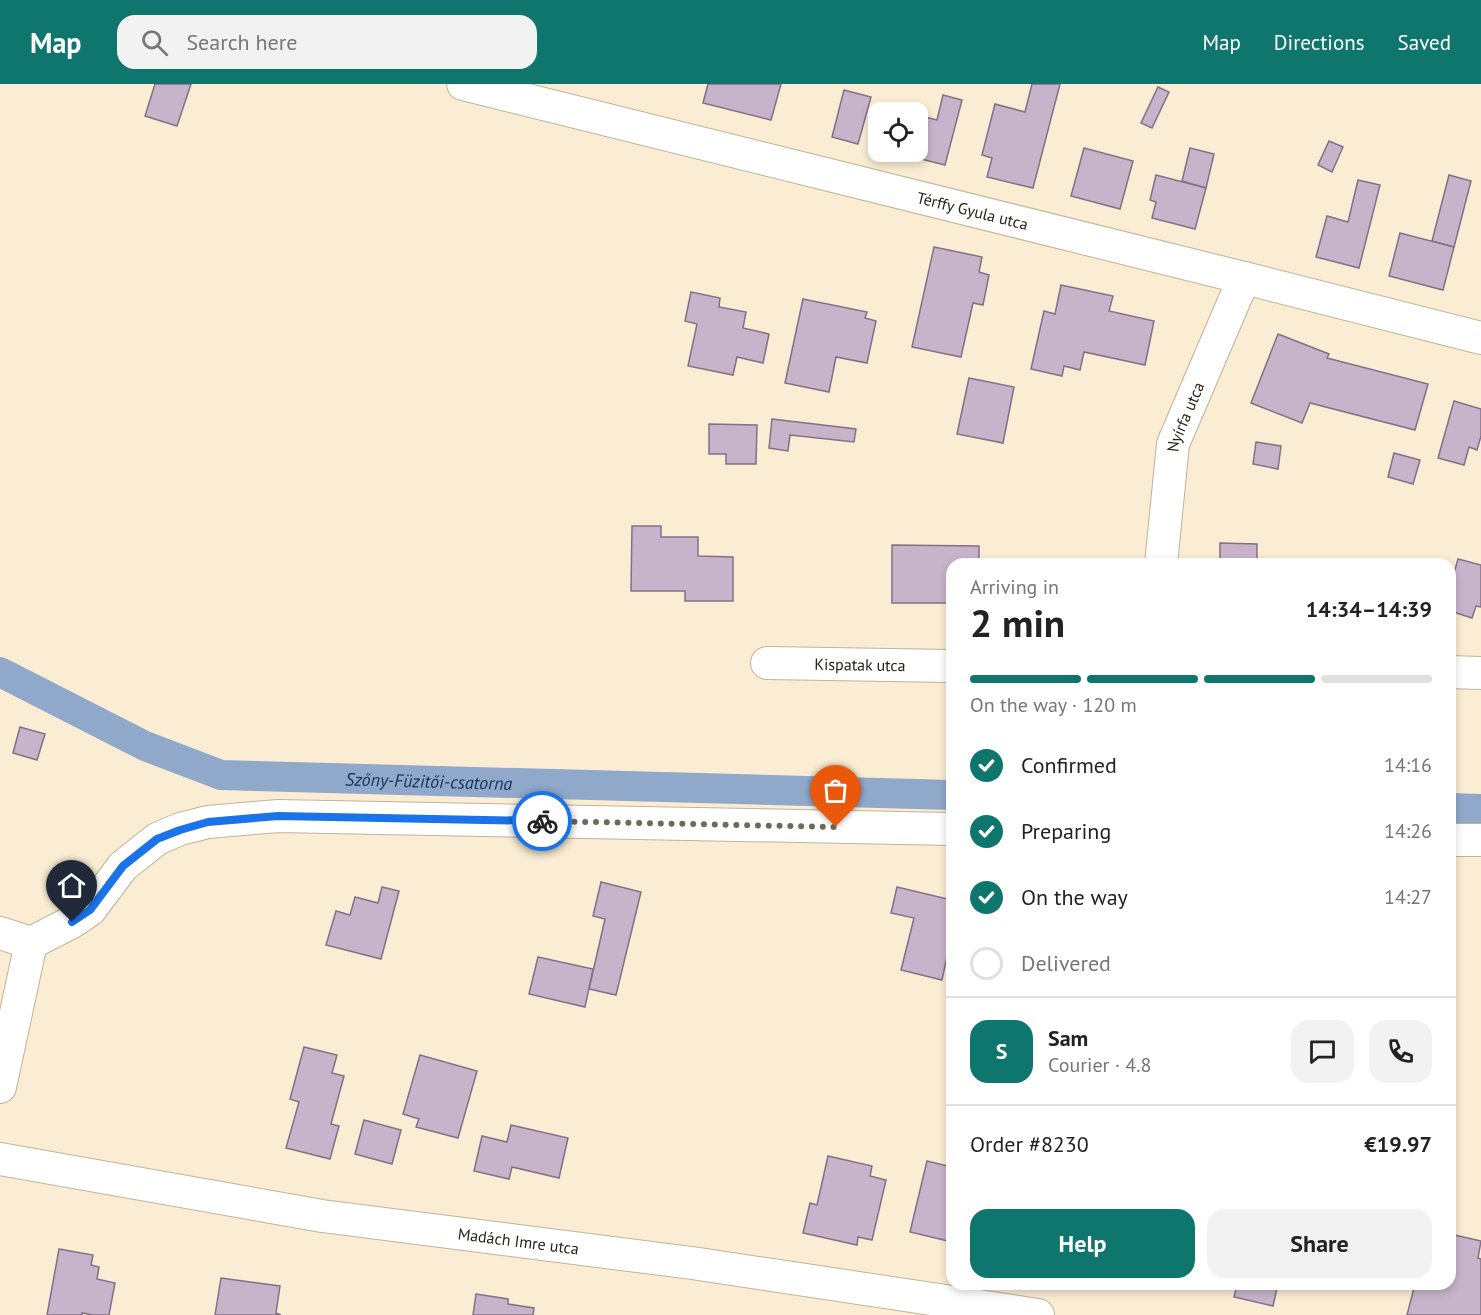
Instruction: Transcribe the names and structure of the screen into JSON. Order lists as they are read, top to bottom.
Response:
{
  "streets": {
    "street": [
      "Térffy Gyula utca",
      "Nyírfa utca",
      "Kispatak utca",
      "Madách Imre utca"
    ]
  },
  "crossings": [
    ["Térffy Gyula utca", "Nyírfa utca"]
  ],
  "water": ["Szőny-Füzitői-csatorna"],
  "page": {
    "header": "Map",
    "search": "Search here",
    "nav": ["Map", "Directions", "Saved"],
    "heading": ["2 min", "Arriving in", "14:34–14:39"],
    "panel": [
      "Sam",
      "Courier · 4.8",
      "Order #8230",
      "€19.97"
    ],
    "bar": "On the way · 120 m",
    "list": [
      ["Confirmed", "14:16"],
      ["Preparing", "14:26"],
      ["On the way", "14:27"],
      "Delivered"
    ],
    "round": "S",
    "buttons": ["Help", "Share"]
  }
}
